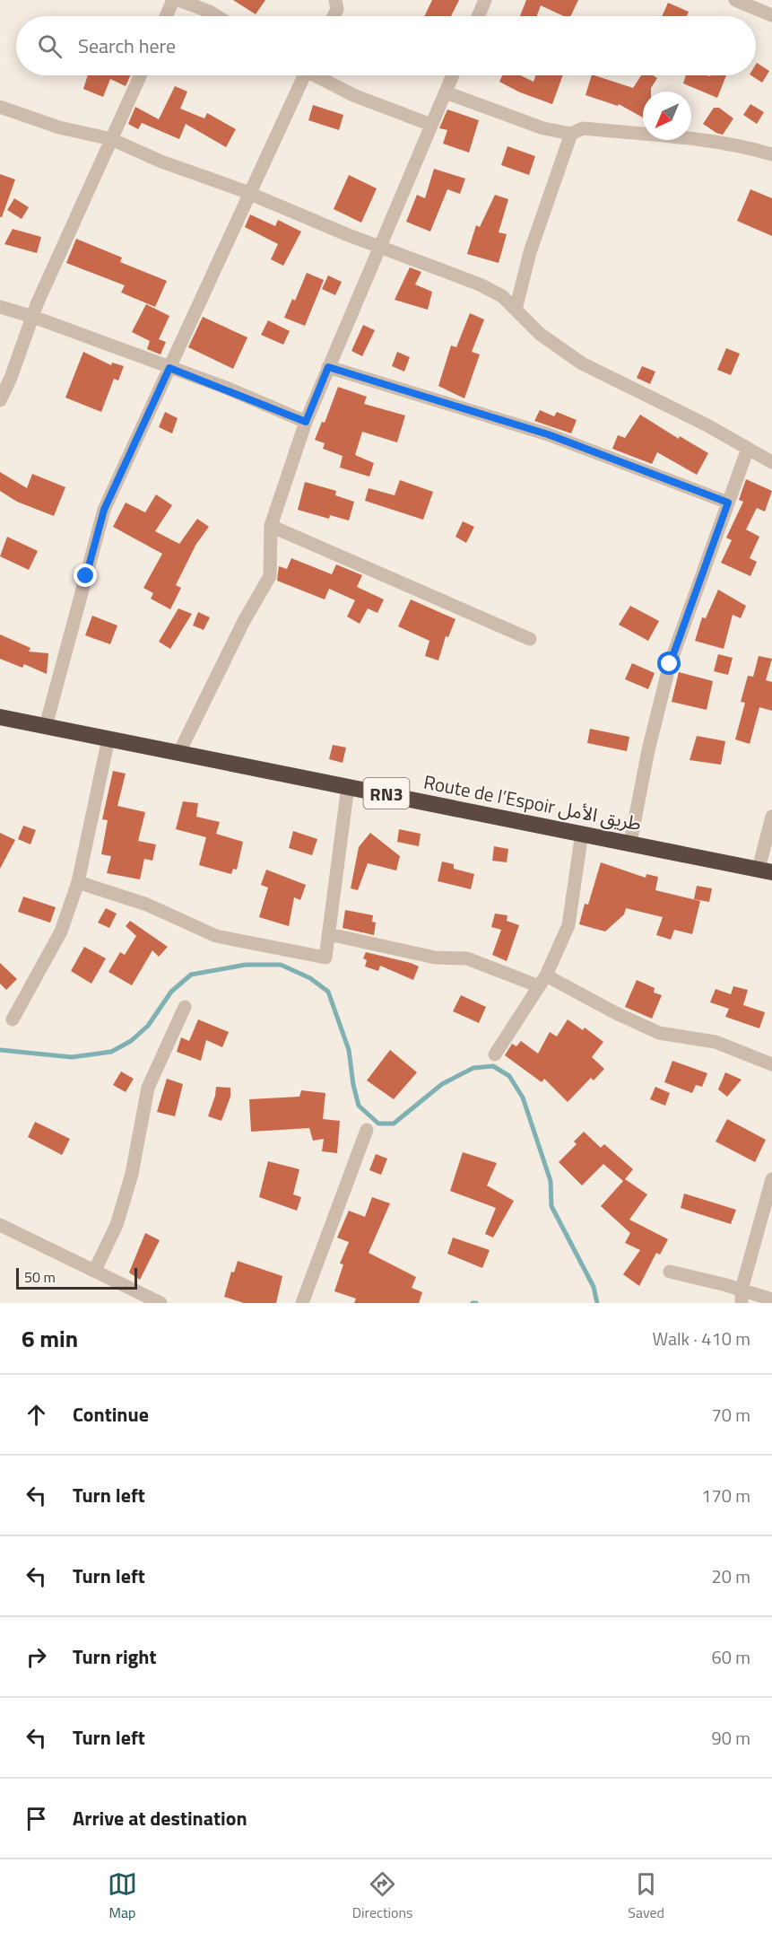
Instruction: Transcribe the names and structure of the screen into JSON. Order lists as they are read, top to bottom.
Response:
{
  "streets": {
    "highway": ["RN3", "Route de l’Espoir طريق الأمل"]
  },
  "scale_bar": "50 m",
  "north": "bottom left",
  "page": {
    "search": "Search here",
    "scale": "50 m",
    "heading": ["6 min", "Walk · 410 m"],
    "list": [
      ["Continue", "70 m"],
      ["Turn left", "170 m"],
      ["Turn left", "20 m"],
      ["Turn right", "60 m"],
      ["Turn left", "90 m"],
      "Arrive at destination"
    ],
    "nav": ["Map", "Directions", "Saved"]
  }
}
